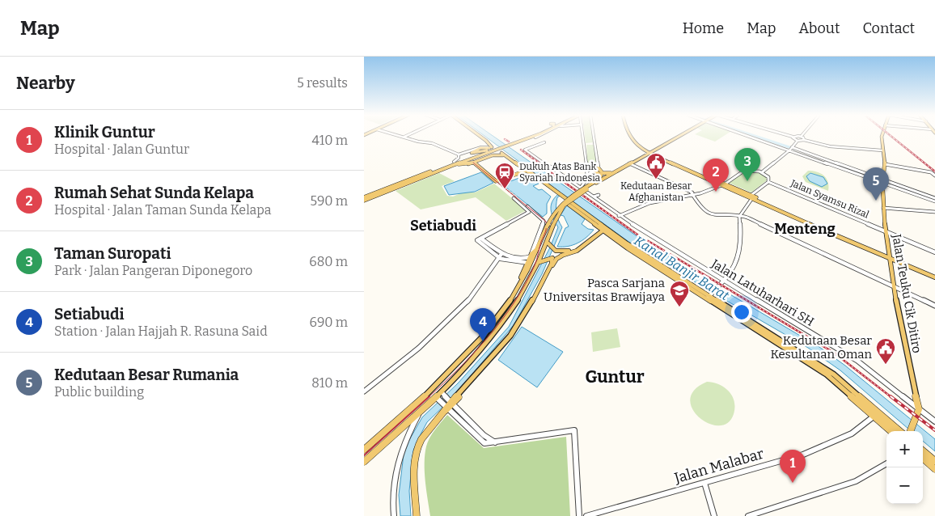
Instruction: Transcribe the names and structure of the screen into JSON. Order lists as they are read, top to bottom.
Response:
{
  "streets": {
    "main road": ["Jalan Teuku Cik Ditiro"],
    "street": ["Jalan Syamsu Rizal", "Jalan Latuharhari SH", "Jalan Malabar"]
  },
  "crossings": [
    ["Jalan Syamsu Rizal", "Jalan Teuku Cik Ditiro"],
    ["Jalan Latuharhari SH", "Jalan Teuku Cik Ditiro"]
  ],
  "districts": ["Setiabudi", "Menteng", "Guntur"],
  "water": ["Kanal Banjir Barat"],
  "places": {
    "public building": ["Kedutaan Besar Afghanistan", "Kedutaan Besar Kesultanan Oman"],
    "station": ["Dukuh Atas Bank Syariah Indonesia"],
    "school or university": ["Pasca Sarjana Universitas Brawijaya"]
  },
  "page": {
    "header": "Map",
    "nav": [
      "Home",
      "Map",
      "About",
      "Contact"
    ],
    "heading": ["Nearby", "5 results"],
    "list": [
      {
        "mark": "1",
        "name": "Klinik Guntur",
        "note": "Hospital · Jalan Guntur",
        "value": "410 m"
      },
      {
        "mark": "2",
        "name": "Rumah Sehat Sunda Kelapa",
        "note": "Hospital · Jalan Taman Sunda Kelapa",
        "value": "590 m"
      },
      {
        "mark": "3",
        "name": "Taman Suropati",
        "note": "Park · Jalan Pangeran Diponegoro",
        "value": "680 m"
      },
      {
        "mark": "4",
        "name": "Setiabudi",
        "note": "Station · Jalan Hajjah R. Rasuna Said",
        "value": "690 m"
      },
      {
        "mark": "5",
        "name": "Kedutaan Besar Rumania",
        "note": "Public building",
        "value": "810 m"
      }
    ],
    "pins": [
      "3",
      "2",
      "5",
      "4",
      "1"
    ],
    "map_buttons": ["+", "−"]
  }
}
